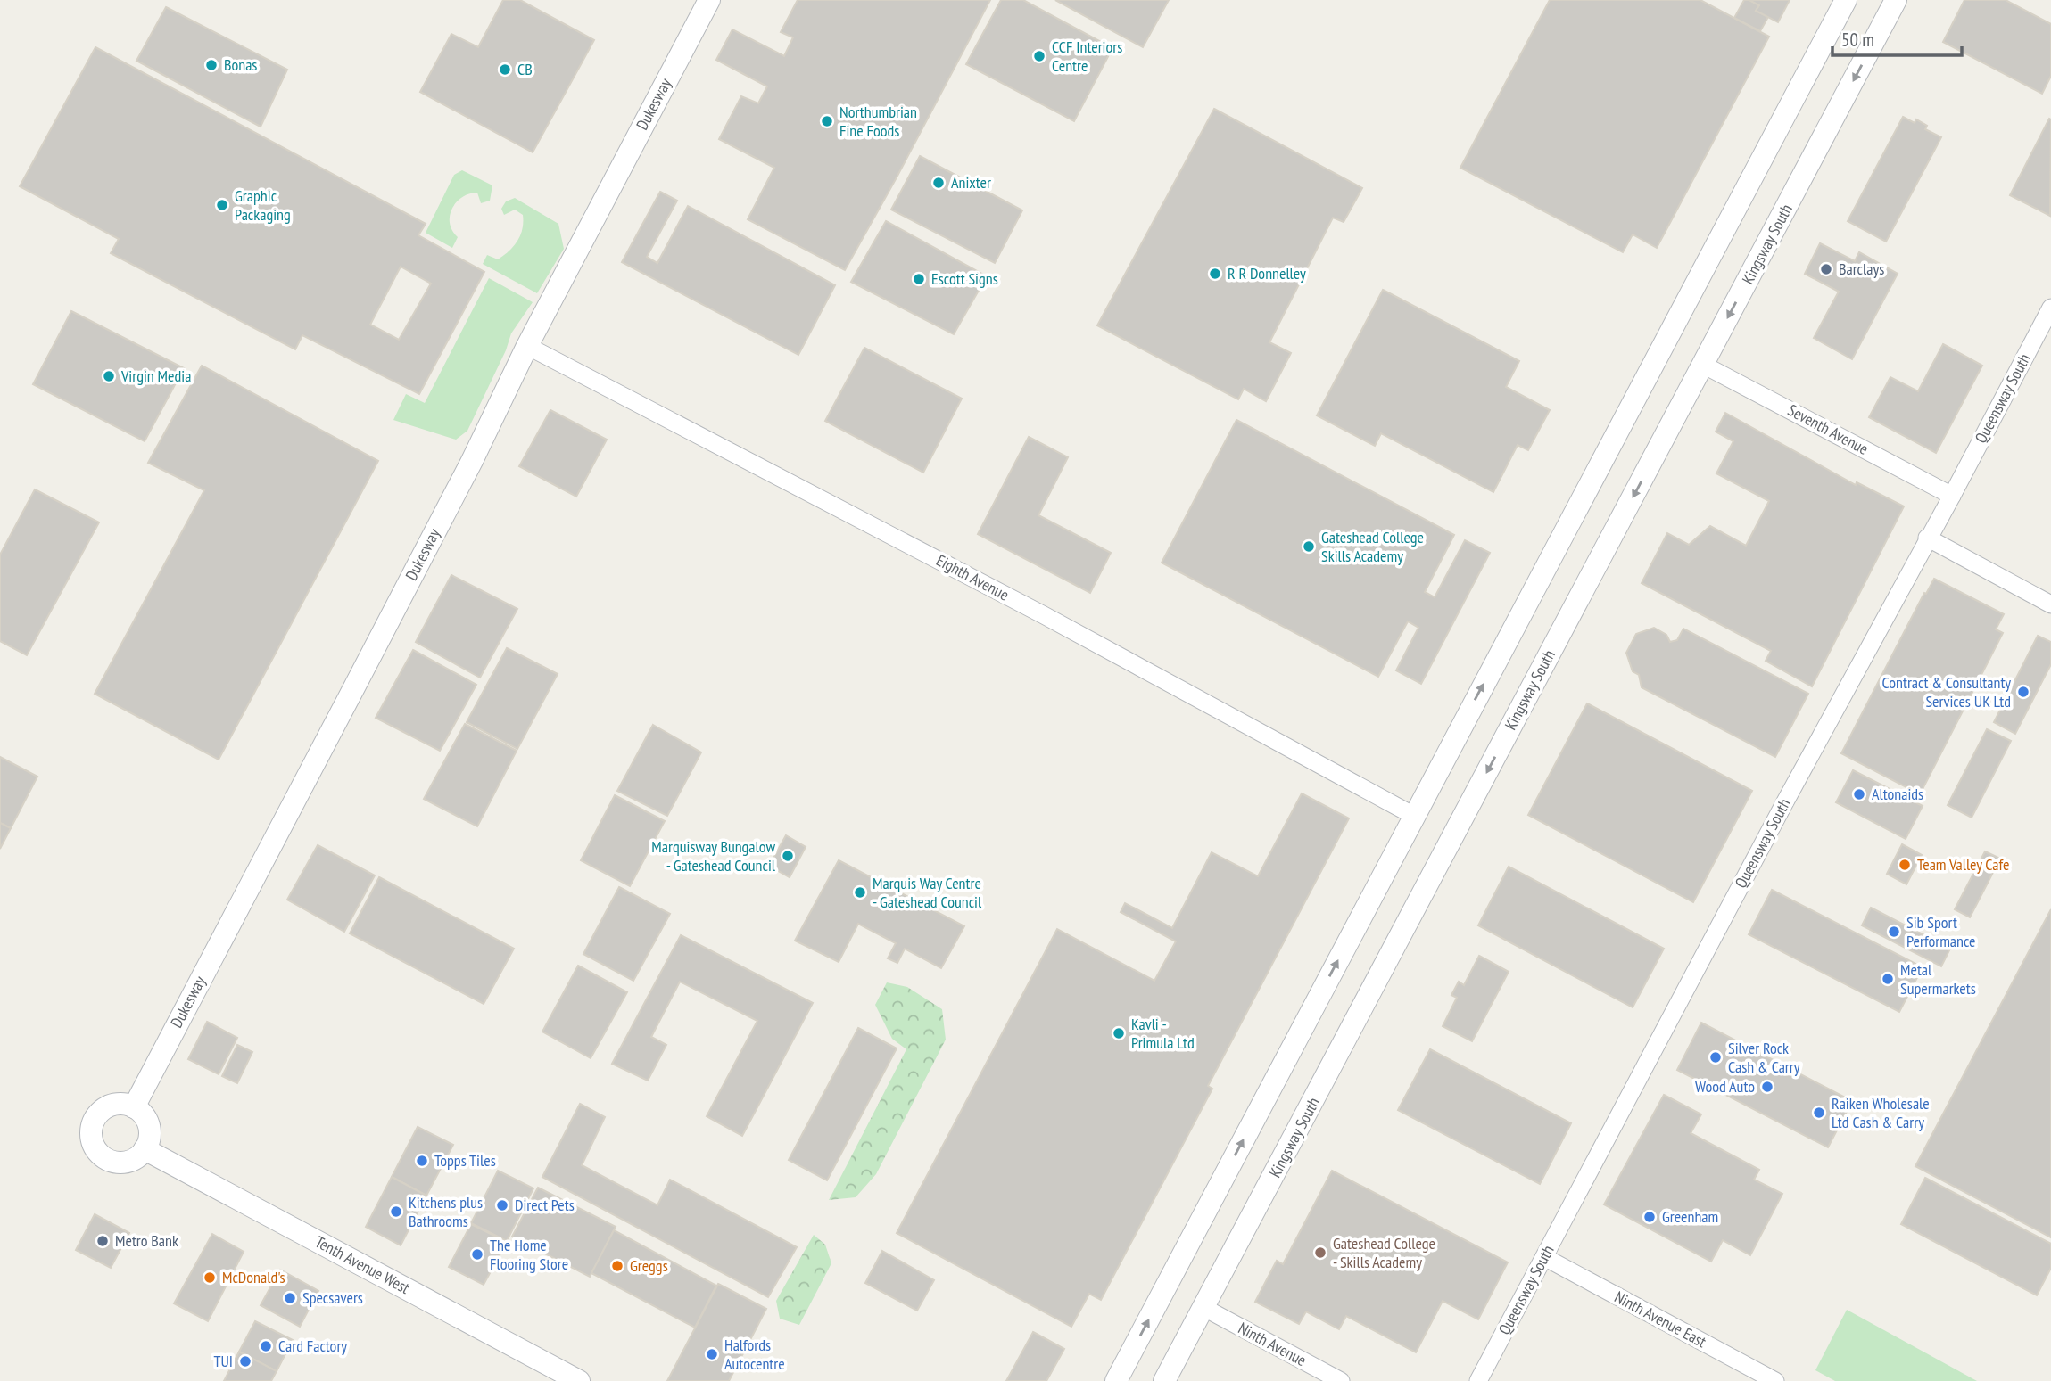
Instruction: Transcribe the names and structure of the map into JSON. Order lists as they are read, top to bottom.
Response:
{
  "streets": {
    "street": [
      "Dukesway",
      "Kingsway South",
      "Queensway South",
      "Seventh Avenue",
      "Eighth Avenue",
      "Tenth Avenue West",
      "Ninth Avenue East",
      "Ninth Avenue"
    ]
  },
  "crossings": [
    ["Dukesway", "Eighth Avenue"],
    ["Dukesway", "Tenth Avenue West"],
    ["Kingsway South", "Seventh Avenue"],
    ["Kingsway South", "Ninth Avenue"],
    ["Queensway South", "Seventh Avenue"],
    ["Queensway South", "Ninth Avenue East"]
  ],
  "places": [
    "CCF Interiors Centre",
    "Bonas",
    "CB",
    "Northumbrian Fine Foods",
    "Anixter",
    "Graphic Packaging",
    "Barclays",
    "R R Donnelley",
    "Escott Signs",
    "Virgin Media",
    "Gateshead College Skills Academy",
    "Contract & Consultanty Services UK Ltd",
    "Altonaids",
    "Marquisway Bungalow - Gateshead Council",
    "Team Valley Cafe",
    "Marquis Way Centre - Gateshead Council",
    "Sib Sport Performance",
    "Metal Supermarkets",
    "Kavli - Primula Ltd",
    "Silver Rock Cash & Carry",
    "Wood Auto",
    "Raiken Wholesale Ltd Cash & Carry",
    "Topps Tiles",
    "Direct Pets",
    "Kitchens plus Bathrooms",
    "Greenham",
    "Metro Bank",
    "Gateshead College - Skills Academy",
    "The Home Flooring Store",
    "Greggs",
    "McDonald's",
    "Specsavers",
    "Card Factory",
    "Halfords Autocentre",
    "TUI"
  ],
  "scale_bar": "50 m"
}
